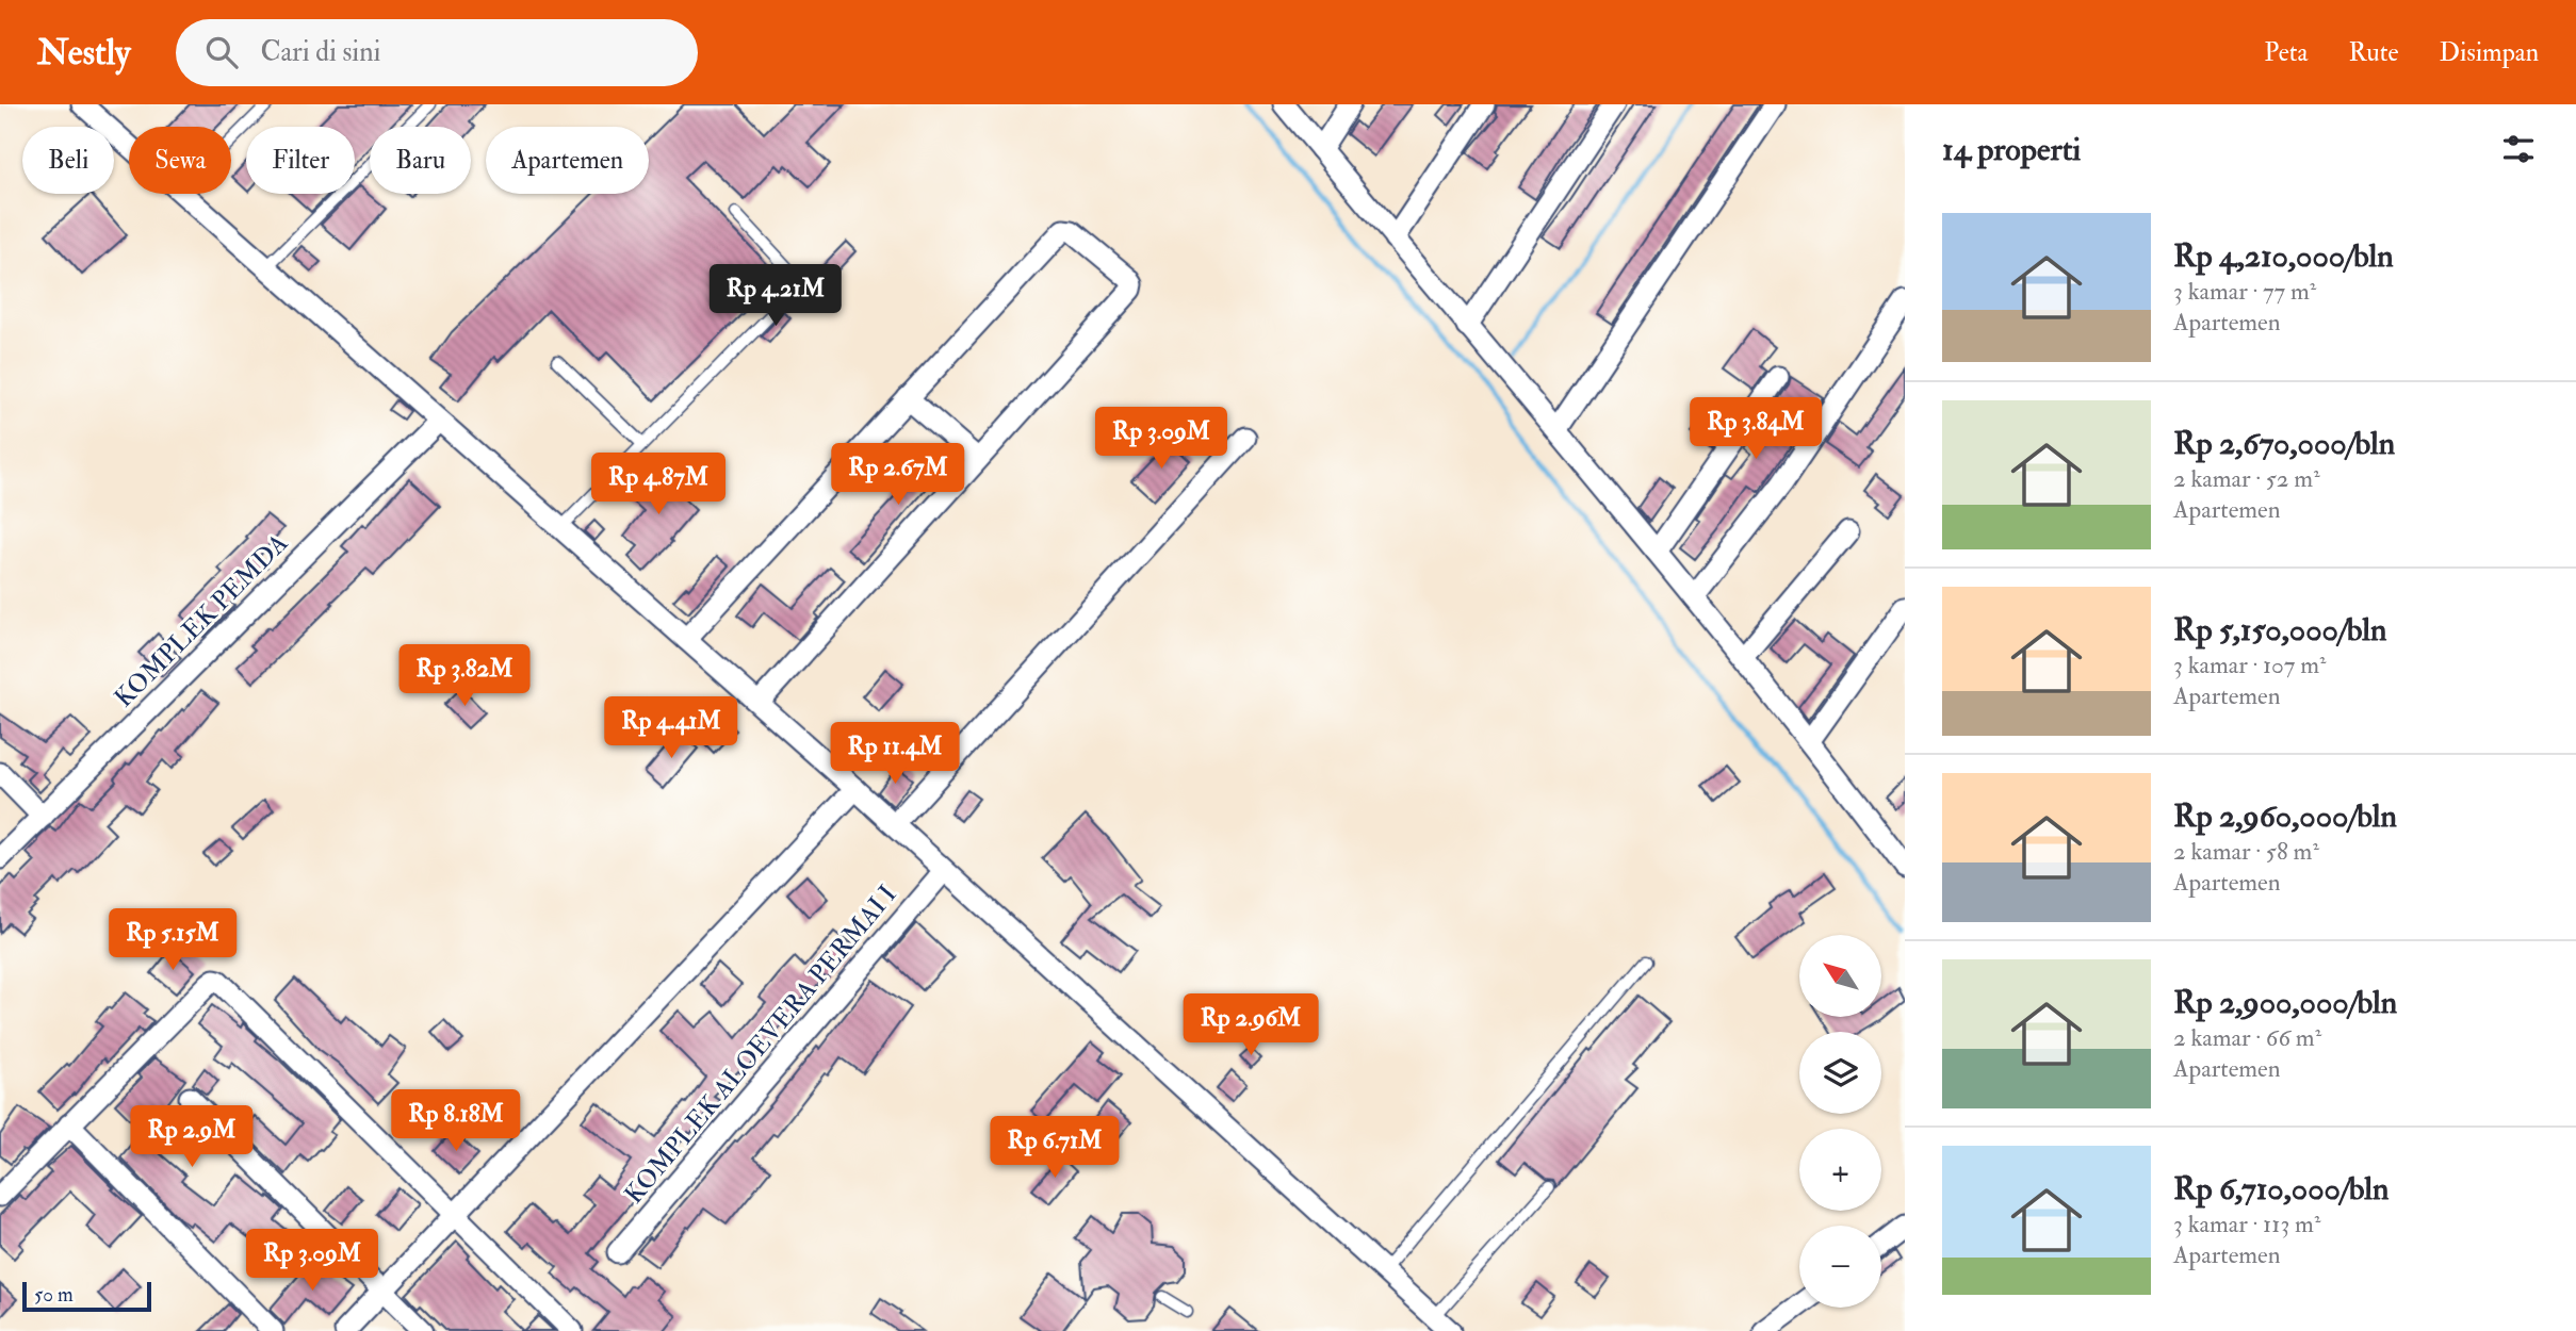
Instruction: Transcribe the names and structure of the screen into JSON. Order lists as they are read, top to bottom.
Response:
{
  "streets": {
    "street": ["KOMPLEK PEMDA", "KOMPLEK ALOEVERA PERMAI I"]
  },
  "scale_bar": "50 m",
  "north": "top left",
  "page": {
    "header": "Nestly",
    "search": "Cari di sini",
    "nav": ["Peta", "Rute", "Disimpan"],
    "heading": "14 properti",
    "chip": [
      "Beli",
      "Sewa",
      "Filter",
      "Baru",
      "Apartemen"
    ],
    "list": [
      {
        "name": "Rp 4,210,000/bln",
        "note": "3 kamar · 77 m² · Apartemen"
      },
      {
        "name": "Rp 2,670,000/bln",
        "note": "2 kamar · 52 m² · Apartemen"
      },
      {
        "name": "Rp 5,150,000/bln",
        "note": "3 kamar · 107 m² · Apartemen"
      },
      {
        "name": "Rp 2,960,000/bln",
        "note": "2 kamar · 58 m² · Apartemen"
      },
      {
        "name": "Rp 2,900,000/bln",
        "note": "2 kamar · 66 m² · Apartemen"
      },
      {
        "name": "Rp 6,710,000/bln",
        "note": "3 kamar · 113 m² · Apartemen"
      }
    ],
    "price": [
      "Rp 4.21M",
      "Rp 3.84M",
      "Rp 3.09M",
      "Rp 2.67M",
      "Rp 4.87M",
      "Rp 3.82M",
      "Rp 4.41M",
      "Rp 11.4M",
      "Rp 5.15M",
      "Rp 2.96M",
      "Rp 8.18M",
      "Rp 2.9M",
      "Rp 6.71M",
      "Rp 3.09M"
    ],
    "map_buttons": ["+", "−"],
    "scale": "50 m"
  }
}
